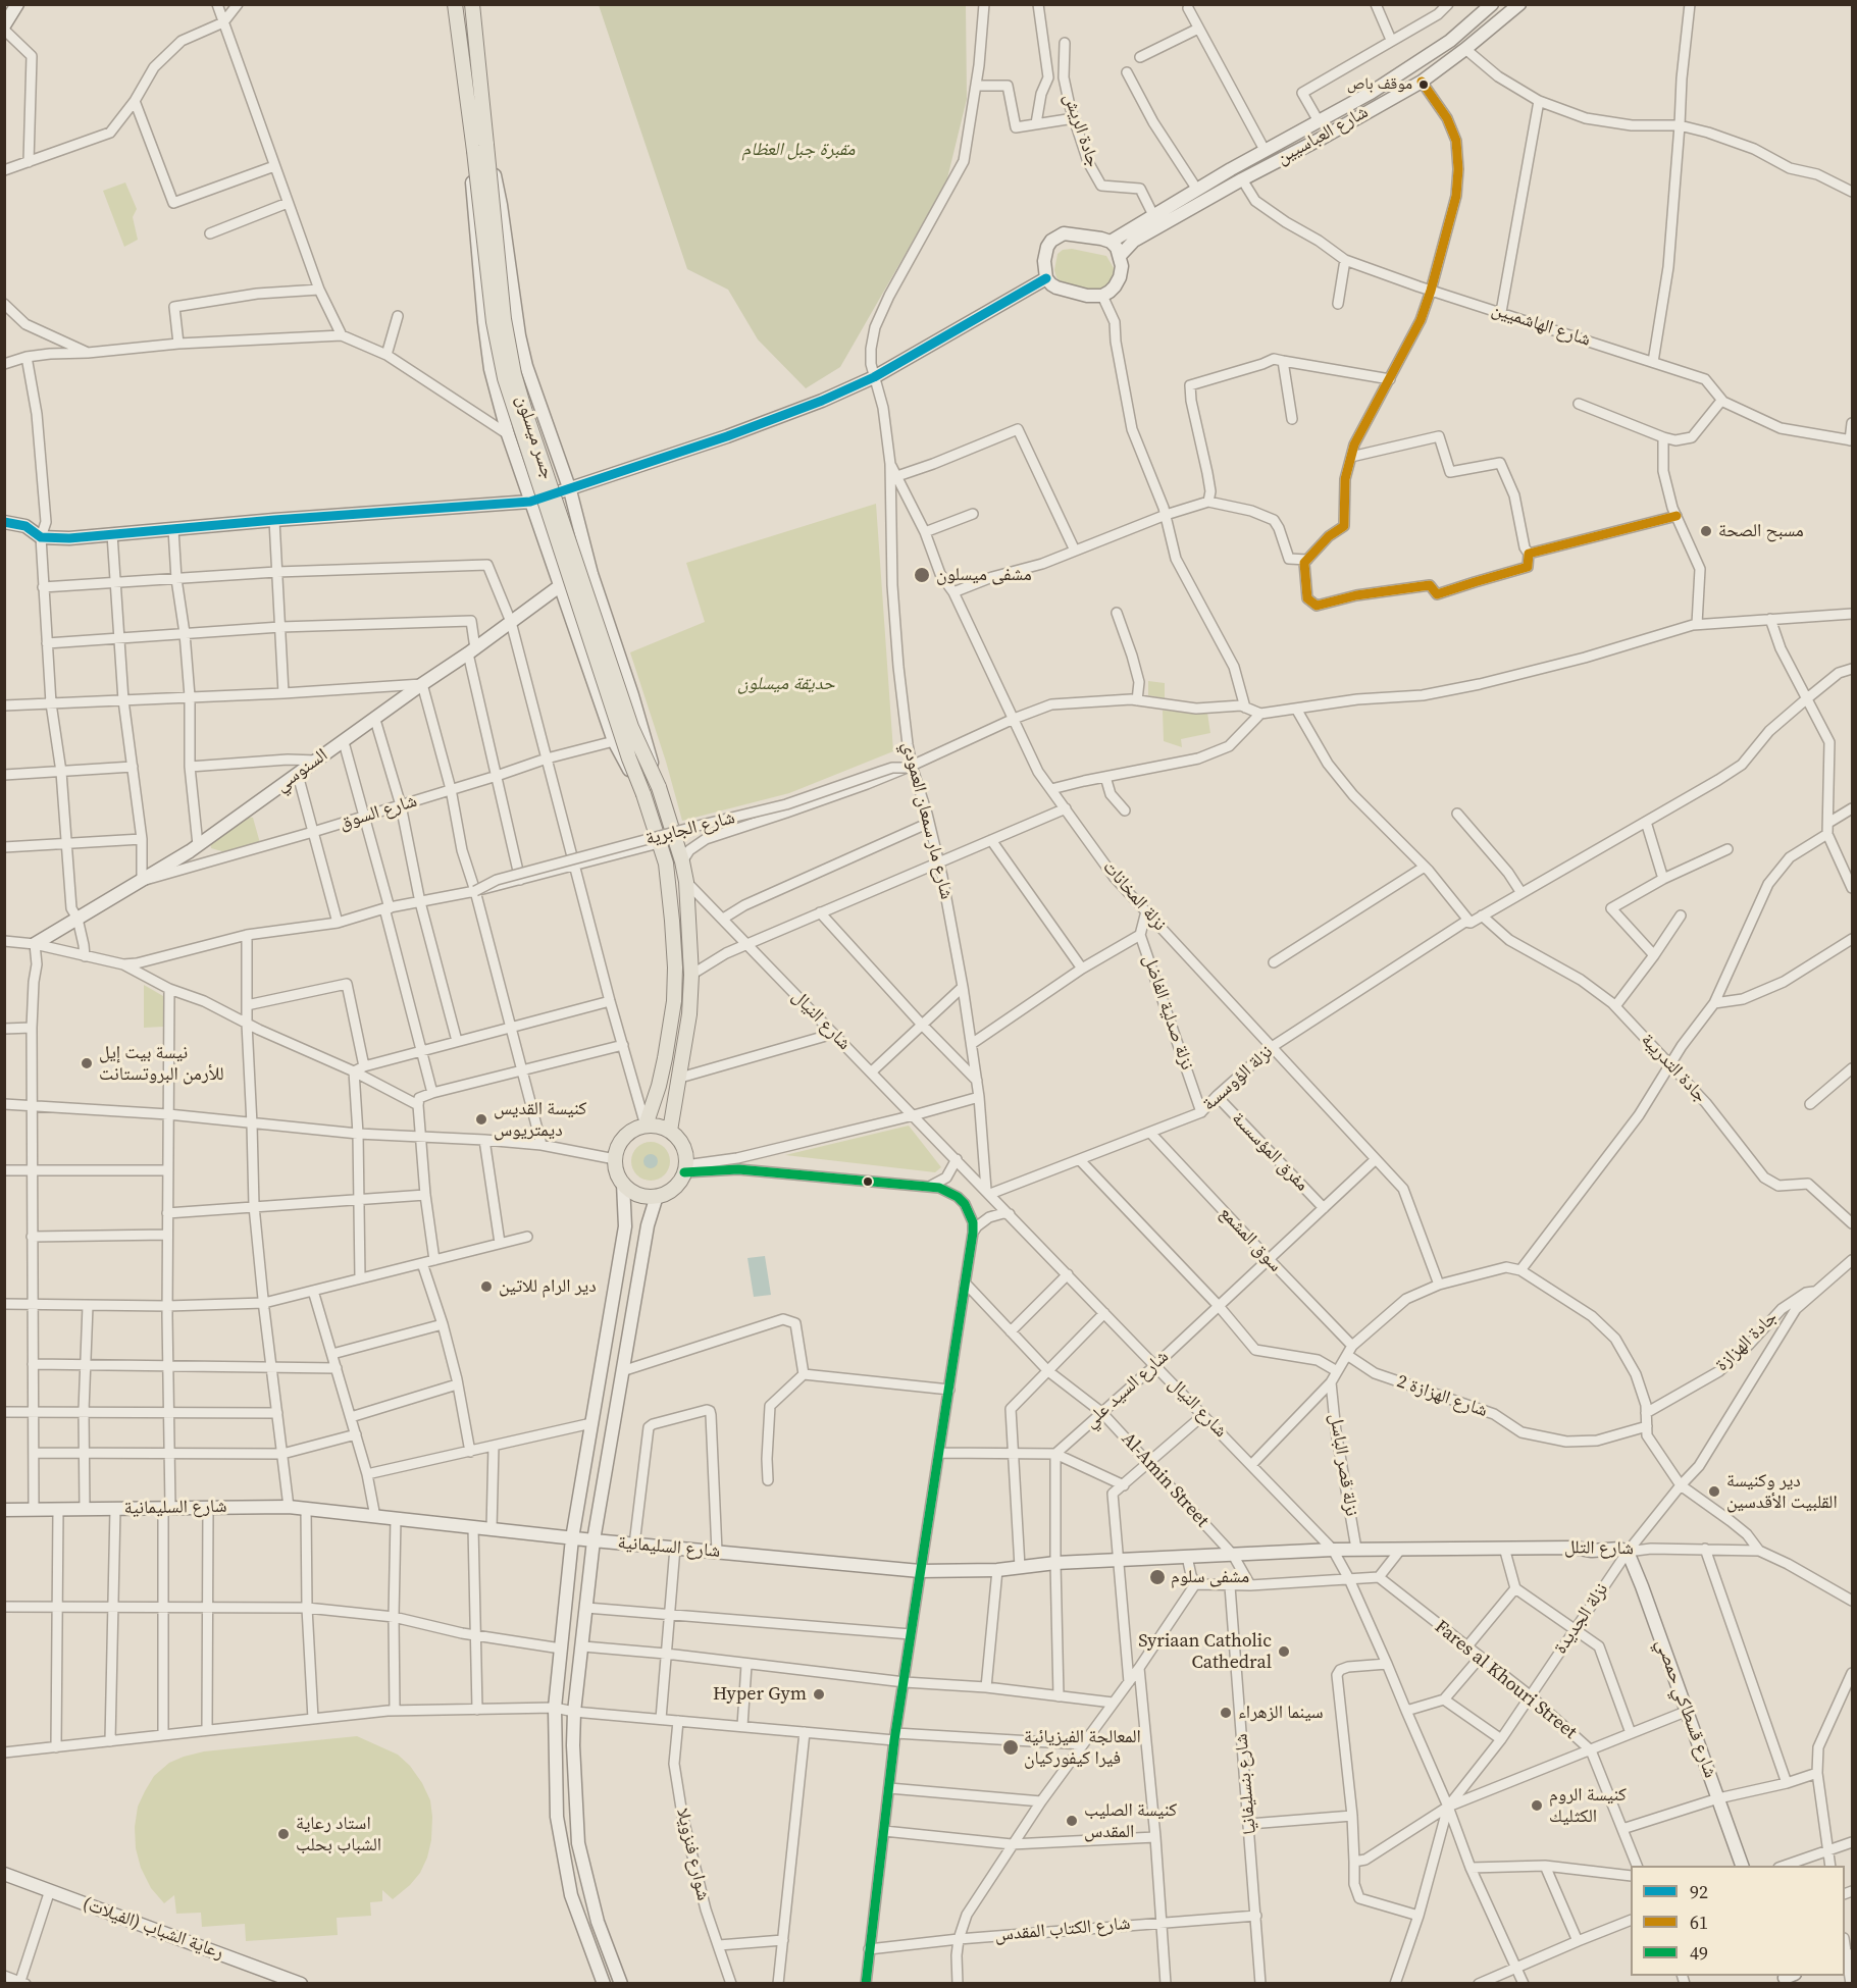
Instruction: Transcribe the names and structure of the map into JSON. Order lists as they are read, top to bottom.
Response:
{
  "streets": {
    "main road": [
      "شارع العباسيين",
      "جسر ميسلون",
      "السنوسي",
      "شارع السليمانية",
      "شارع التلل",
      "شارع قسطاكي حمصي",
      "رعاية الشباب (الفيلات)"
    ],
    "street": [
      "جادة الريش",
      "شارع الهاشميين",
      "شارع السوق",
      "شارع مار سمعان العمودي",
      "شارع الجابرية",
      "نزلة المخانات",
      "نزلة صدلية الفاضل",
      "شارع النيال",
      "جادة التدريبة",
      "نزلة الؤوسسة",
      "مفرق المؤسسىة",
      "سوق المشمع",
      "جادة الهزازة",
      "شارع السيد علي",
      "شارع الهزازة 2",
      "نزلة قصر الباسل",
      "Al-Amin Street",
      "نزلة الجديدة",
      "Fares al Khouri Street",
      "شارع بنسليفانيا",
      "شوارع فنزويلا",
      "شارع الكتاب المقدس"
    ]
  },
  "crossings": [
    ["جادة الريش", "شارع العباسيين"],
    ["شارع العباسيين", "شارع الهاشميين"],
    ["جسر ميسلون", "شارع النيال"],
    ["السنوسي", "شارع السوق"],
    ["شارع مار سمعان العمودي", "شارع الجابرية"],
    ["شارع مار سمعان العمودي", "نزلة المخانات"],
    ["شارع مار سمعان العمودي", "شارع النيال"],
    ["شارع مار سمعان العمودي", "نزلة الؤوسسة"],
    ["نزلة المخانات", "نزلة صدلية الفاضل"],
    ["نزلة المخانات", "نزلة الؤوسسة"],
    ["نزلة المخانات", "شارع السيد علي"],
    ["نزلة صدلية الفاضل", "نزلة الؤوسسة"],
    ["شارع النيال", "نزلة الؤوسسة"],
    ["شارع النيال", "شارع السيد علي"],
    ["شارع النيال", "شارع السليمانية"],
    ["شارع النيال", "شارع التلل"],
    ["شارع النيال", "نزلة الجديدة"],
    ["جادة التدريبة", "نزلة الؤوسسة"],
    ["نزلة الؤوسسة", "مفرق المؤسسىة"],
    ["نزلة الؤوسسة", "سوق المشمع"],
    ["مفرق المؤسسىة", "شارع السيد علي"],
    ["سوق المشمع", "شارع السيد علي"],
    ["جادة الهزازة", "نزلة الجديدة"],
    ["شارع السيد علي", "Al-Amin Street"],
    ["نزلة قصر الباسل", "شارع التلل"],
    ["Al-Amin Street", "شارع السليمانية"],
    ["شارع السليمانية", "شارع التلل"],
    ["شارع التلل", "نزلة الجديدة"],
    ["شارع التلل", "شارع قسطاكي حمصي"],
    ["نزلة الجديدة", "Fares al Khouri Street"],
    ["نزلة الجديدة", "شارع قسطاكي حمصي"],
    ["شارع بنسليفانيا", "شارع الكتاب المقدس"]
  ],
  "parks": ["مقبرة جبل العظام", "حديقة ميسلون"],
  "places": [
    "موقف باص",
    "مسبح الصحة",
    "مشفى ميسلون",
    "نيسة بيت إيل للأرمن البروتستانت",
    "كنيسة القديس ديمتريوس",
    "دير الرام للاتين",
    "دير وكنيسة القلبيت الأقدسين",
    "مشفى سلوم",
    "Syriaan Catholic Cathedral",
    "Hyper Gym",
    "سينما الزهراء",
    "المعالجة الفيزيائية فيرا كيفوركيان",
    "كنيسة الروم الكثليك",
    "كنيسة الصليب المقدس",
    "استاد رعاية الشباب بحلب"
  ],
  "lines": ["transit line 61", "transit line 92", "transit line 49"],
  "legend": ["92", "61", "49"]
}
